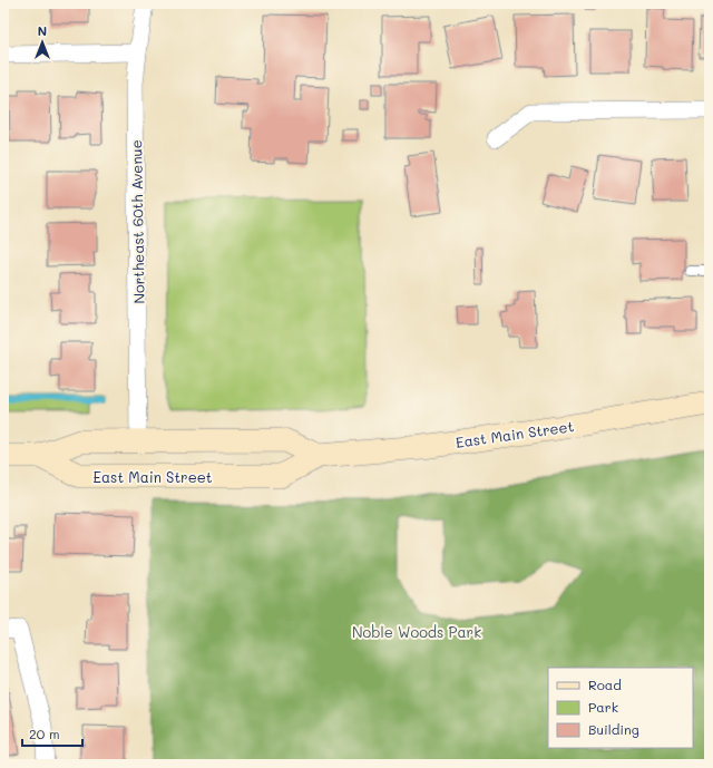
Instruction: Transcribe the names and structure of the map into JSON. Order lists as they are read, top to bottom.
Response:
{
  "streets": {
    "main road": ["East Main Street"],
    "street": ["Northeast 60th Avenue"]
  },
  "crossings": [
    ["Northeast 60th Avenue", "East Main Street"]
  ],
  "parks": ["Noble Woods Park"],
  "legend": ["Road", "Park", "Building"],
  "scale_bar": "20 m",
  "north": "top"
}
